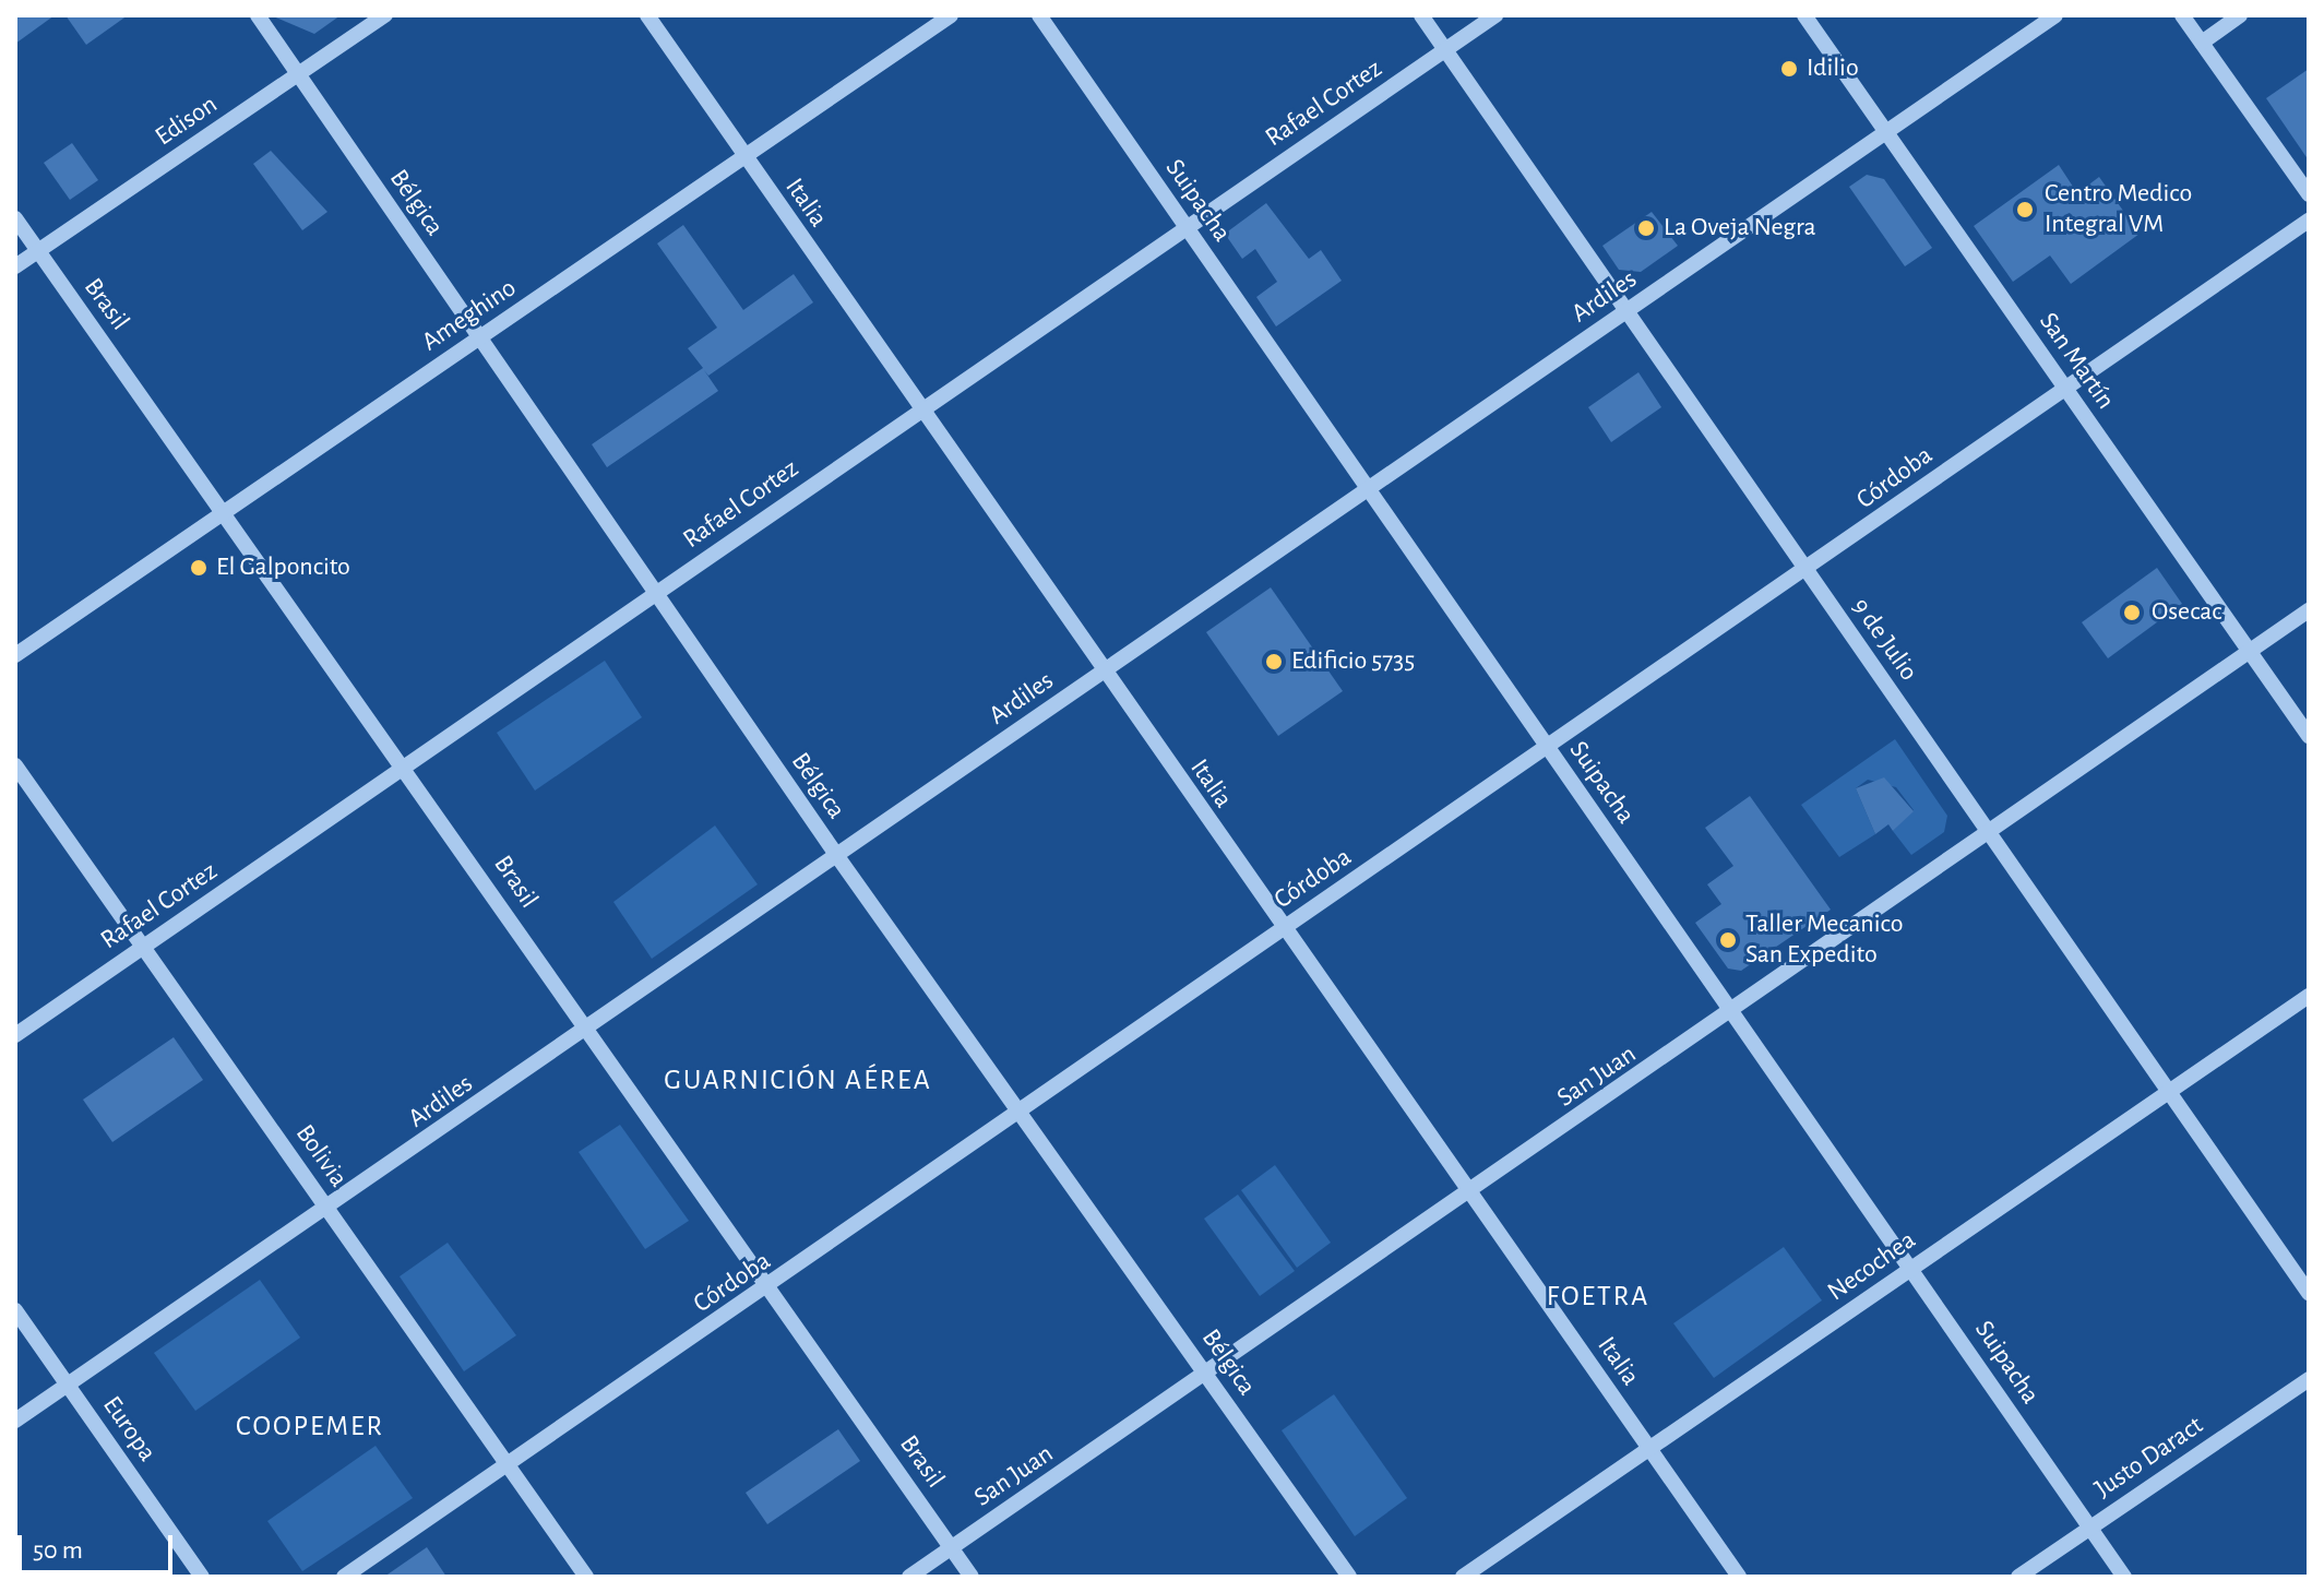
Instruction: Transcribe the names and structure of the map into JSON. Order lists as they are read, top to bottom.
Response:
{
  "streets": {
    "street": [
      "Rafael Cortez",
      "Edison",
      "Suipacha",
      "Bélgica",
      "Italia",
      "Ardiles",
      "Brasil",
      "Ameghino",
      "San Martín",
      "Córdoba",
      "9 de Julio",
      "San Juan",
      "Bolivia",
      "Necochea",
      "Europa",
      "Justo Daract"
    ]
  },
  "crossings": [
    ["Rafael Cortez", "Suipacha"],
    ["Rafael Cortez", "Bélgica"],
    ["Rafael Cortez", "Italia"],
    ["Rafael Cortez", "Brasil"],
    ["Rafael Cortez", "9 de Julio"],
    ["Rafael Cortez", "Bolivia"],
    ["Edison", "Bélgica"],
    ["Edison", "Brasil"],
    ["Suipacha", "Ardiles"],
    ["Suipacha", "Córdoba"],
    ["Suipacha", "San Juan"],
    ["Suipacha", "Necochea"],
    ["Suipacha", "Justo Daract"],
    ["Bélgica", "Ardiles"],
    ["Bélgica", "Ameghino"],
    ["Bélgica", "Córdoba"],
    ["Bélgica", "San Juan"],
    ["Italia", "Ardiles"],
    ["Italia", "Ameghino"],
    ["Italia", "Córdoba"],
    ["Italia", "San Juan"],
    ["Italia", "Necochea"],
    ["Ardiles", "Brasil"],
    ["Ardiles", "San Martín"],
    ["Ardiles", "9 de Julio"],
    ["Ardiles", "Bolivia"],
    ["Ardiles", "Europa"],
    ["Brasil", "Ameghino"],
    ["Brasil", "Córdoba"],
    ["Brasil", "San Juan"],
    ["San Martín", "Córdoba"],
    ["San Martín", "San Juan"],
    ["Córdoba", "9 de Julio"],
    ["Córdoba", "Bolivia"],
    ["9 de Julio", "San Juan"],
    ["9 de Julio", "Necochea"]
  ],
  "districts": ["GUARNICIÓN AÉREA", "FOETRA", "COOPEMER"],
  "places": [
    "Idilio",
    "Centro Medico Integral VM",
    "La Oveja Negra",
    "El Galponcito",
    "Osecac",
    "Edificio 5735",
    "Taller Mecanico San Expedito"
  ],
  "scale_bar": "50 m"
}
